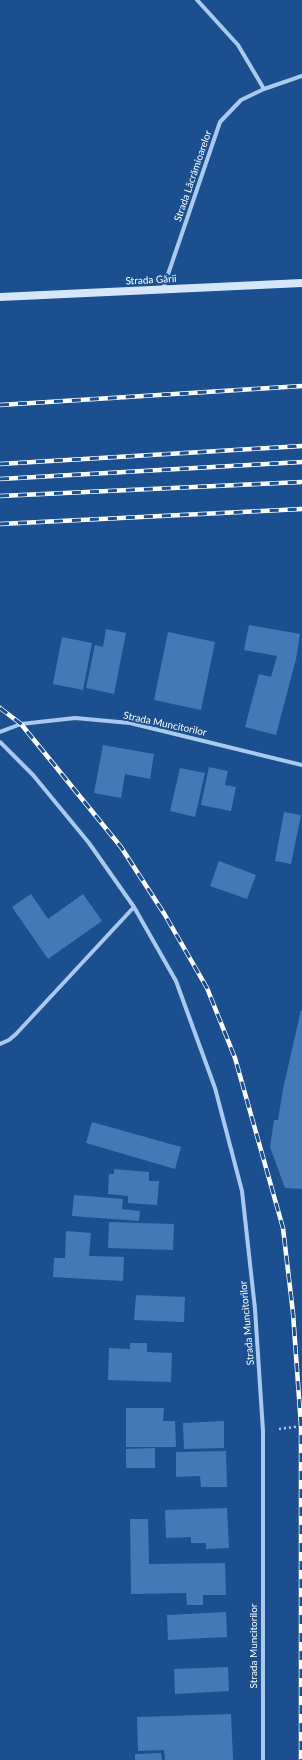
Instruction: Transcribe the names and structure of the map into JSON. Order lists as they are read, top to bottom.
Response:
{
  "streets": {
    "main road": ["Strada Gării"],
    "street": ["Strada Lăcrămioarelor", "Strada Muncitorilor"]
  },
  "crossings": [
    ["Strada Lăcrămioarelor", "Strada Gării"]
  ]
}
